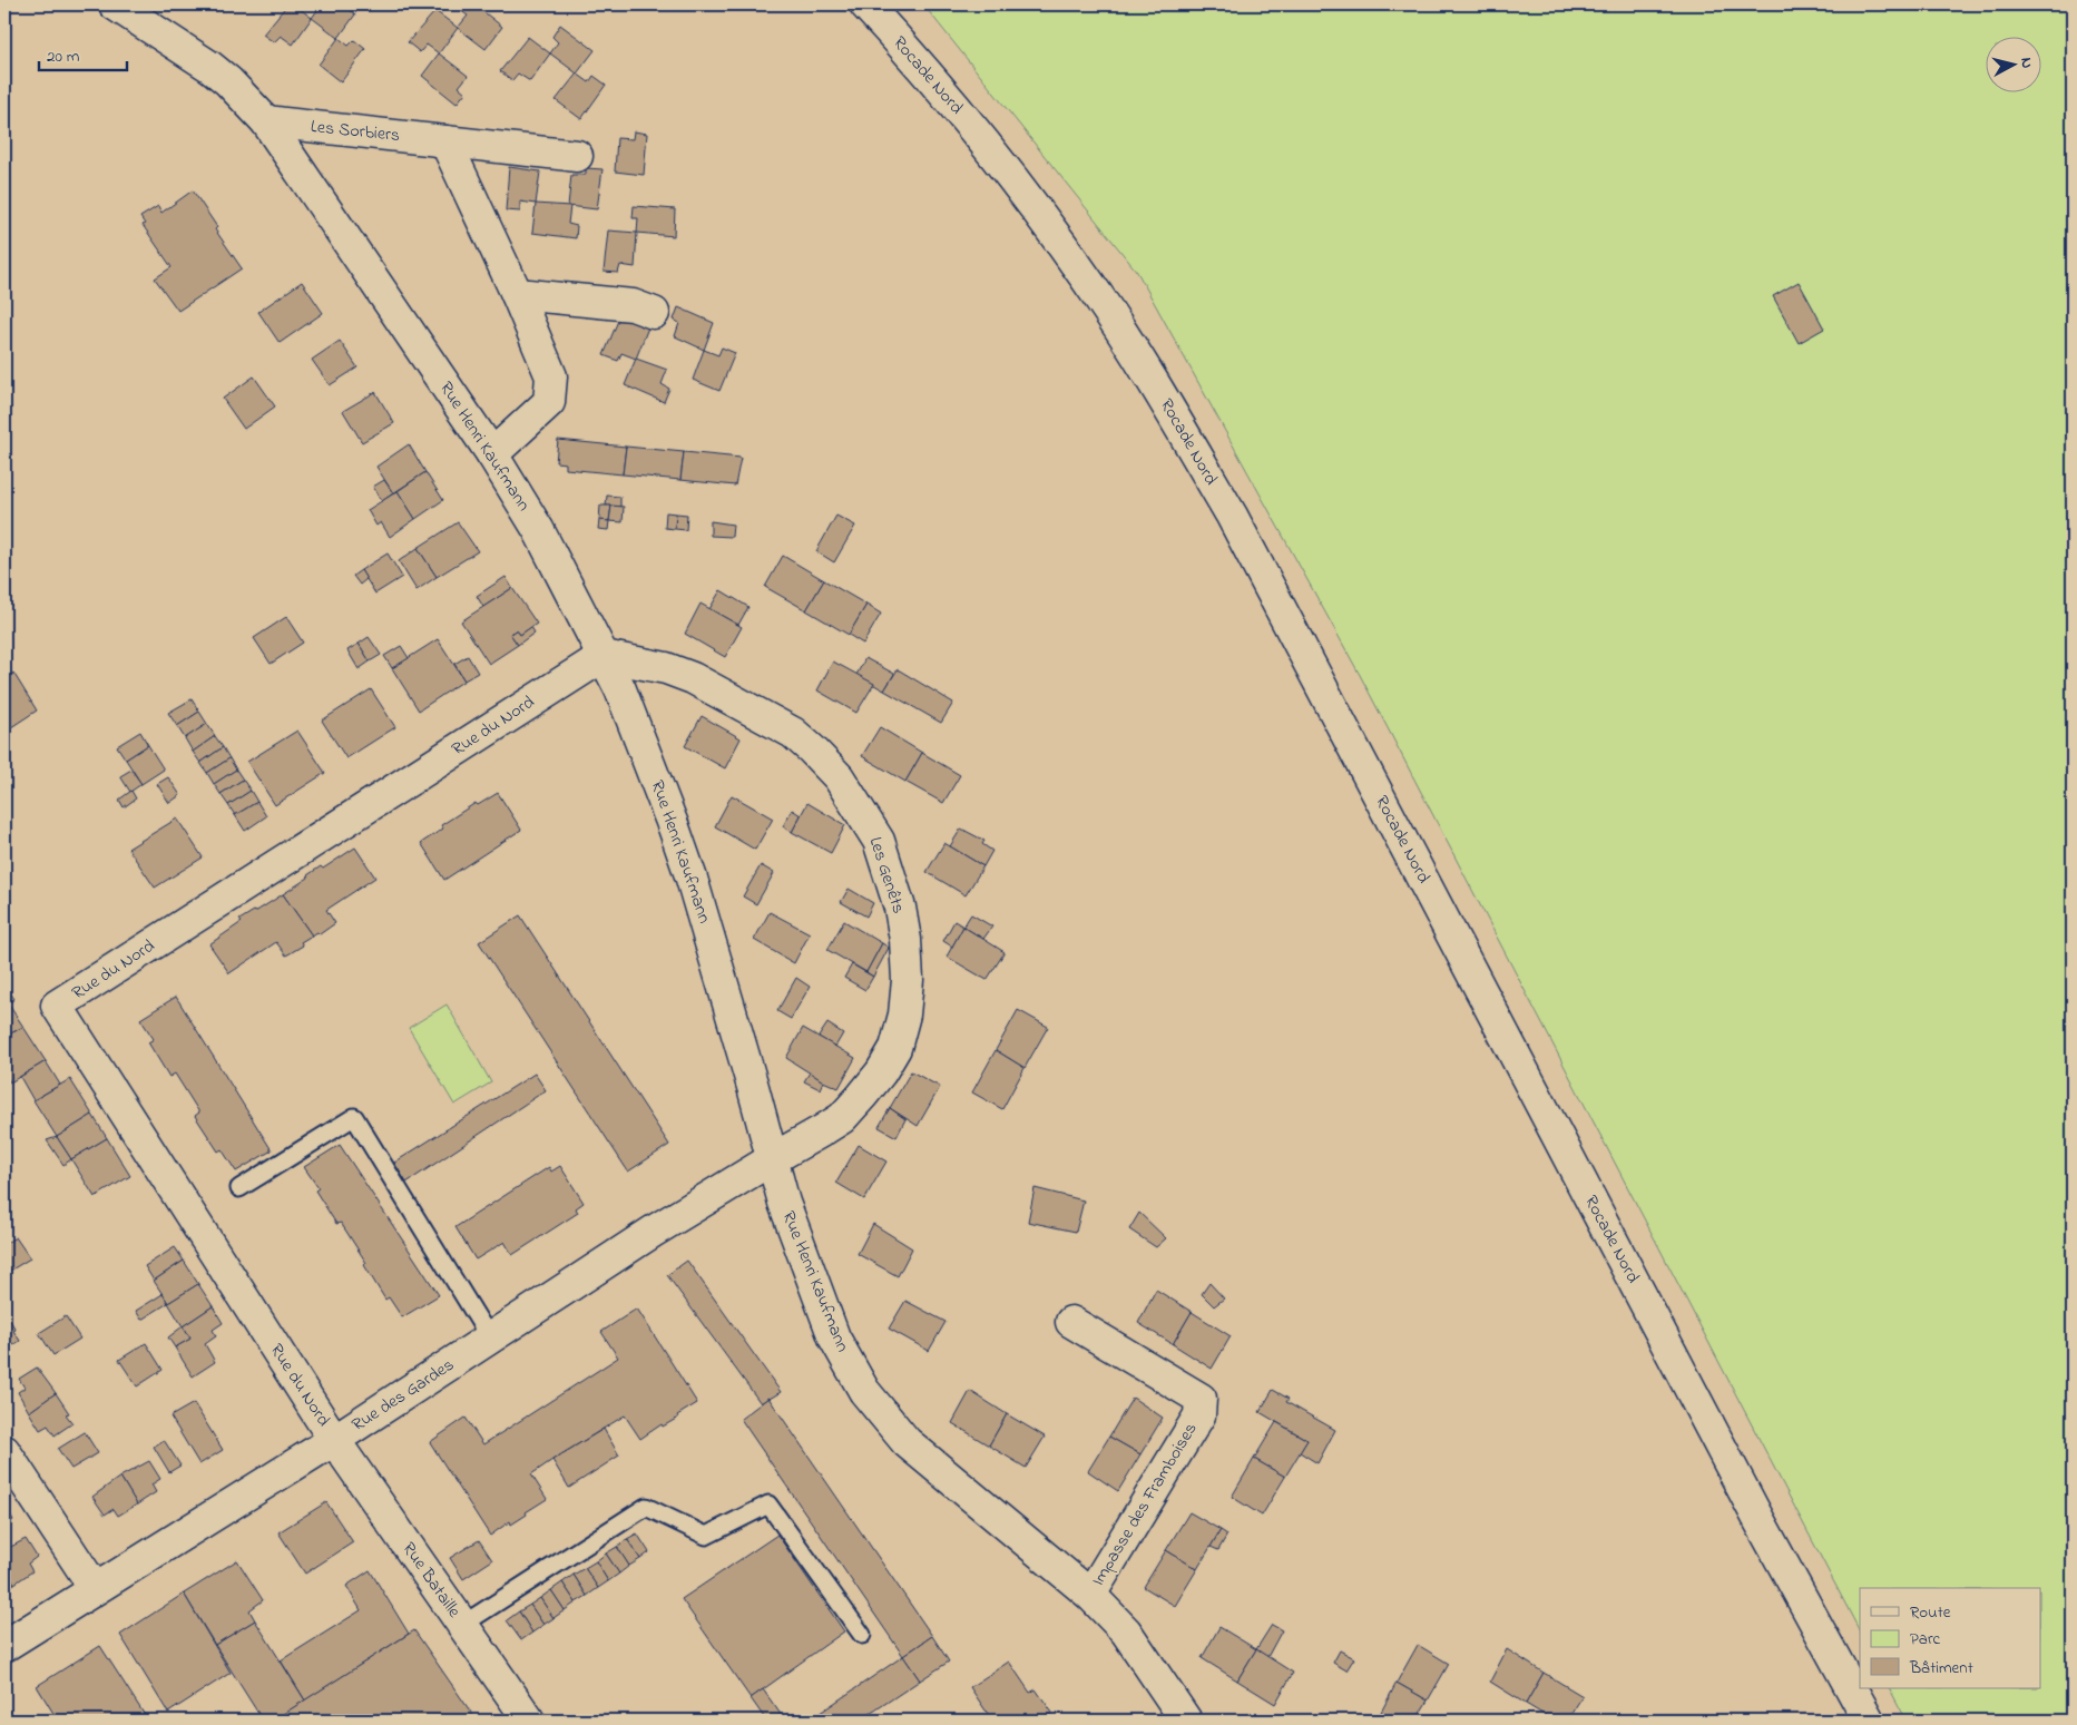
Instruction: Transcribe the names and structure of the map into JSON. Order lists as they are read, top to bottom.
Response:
{
  "streets": {
    "street": [
      "Rocade Nord",
      "Les Sorbiers",
      "Rue Henri Kaufmann",
      "Rue du Nord",
      "Les Genêts",
      "Rue des Gardes",
      "Impasse des Framboises",
      "Rue Bataille"
    ]
  },
  "crossings": [
    ["Les Sorbiers", "Rue Henri Kaufmann"],
    ["Rue Henri Kaufmann", "Rue du Nord"],
    ["Rue Henri Kaufmann", "Les Genêts"],
    ["Rue Henri Kaufmann", "Rue des Gardes"],
    ["Rue Henri Kaufmann", "Impasse des Framboises"],
    ["Rue du Nord", "Les Genêts"],
    ["Rue du Nord", "Rue des Gardes"],
    ["Rue du Nord", "Rue Bataille"],
    ["Les Genêts", "Rue des Gardes"],
    ["Rue des Gardes", "Rue Bataille"]
  ],
  "legend": ["Route", "Parc", "Bâtiment"],
  "scale_bar": "20 m",
  "north": "right"
}
